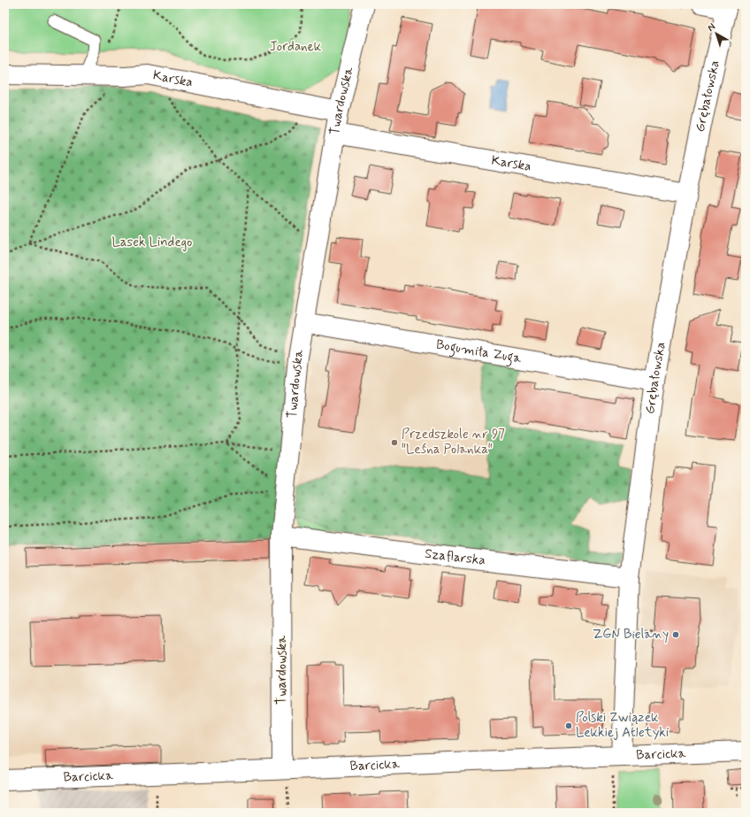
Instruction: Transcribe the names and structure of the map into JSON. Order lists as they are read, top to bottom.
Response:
{
  "streets": {
    "street": [
      "Karska",
      "Grębałowska",
      "Twardowska",
      "Bogumiła Zuga",
      "Szaflarska",
      "Barcicka"
    ]
  },
  "crossings": [
    ["Karska", "Grębałowska"],
    ["Karska", "Twardowska"],
    ["Grębałowska", "Bogumiła Zuga"],
    ["Grębałowska", "Szaflarska"],
    ["Grębałowska", "Barcicka"],
    ["Twardowska", "Bogumiła Zuga"],
    ["Twardowska", "Szaflarska"],
    ["Twardowska", "Barcicka"]
  ],
  "parks": ["Jordanek", "Lasek Lindego"],
  "places": ["Przedszkole nr 97 \"Leśna Polanka\"", "ZGN Bielany", "Polski Związek Lekkiej Atletyki"],
  "north": "top left"
}
